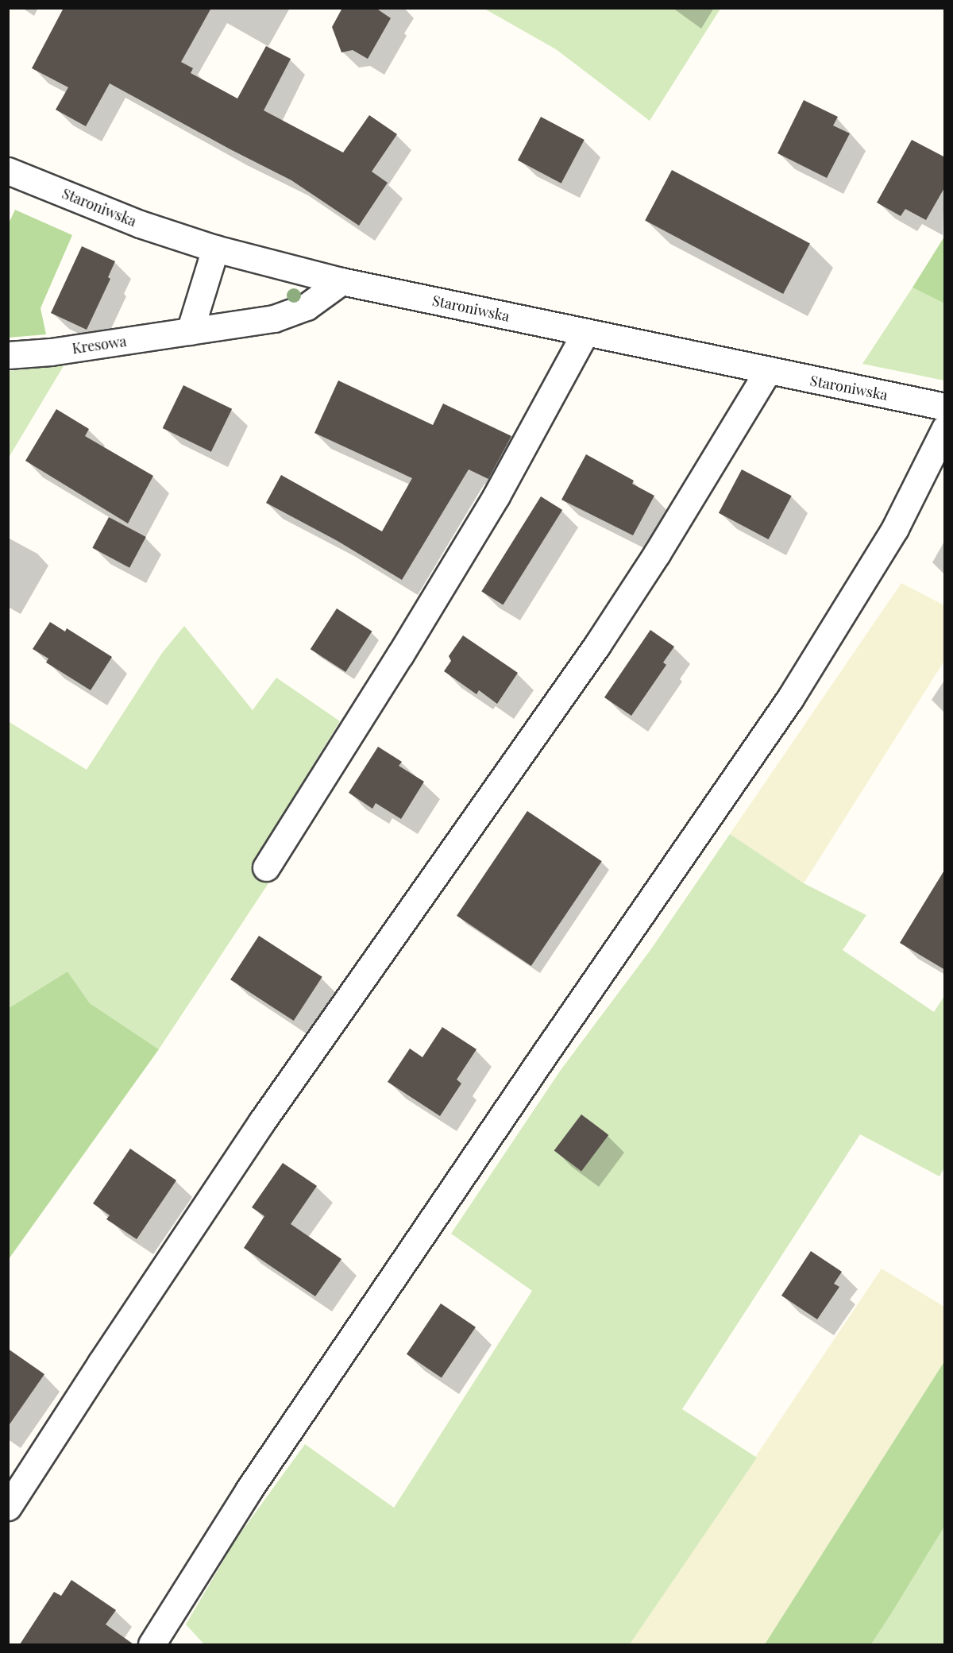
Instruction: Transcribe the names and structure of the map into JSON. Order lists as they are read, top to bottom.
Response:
{
  "streets": {
    "street": ["Staroniwska", "Kresowa"]
  },
  "crossings": [
    ["Staroniwska", "Kresowa"]
  ]
}
